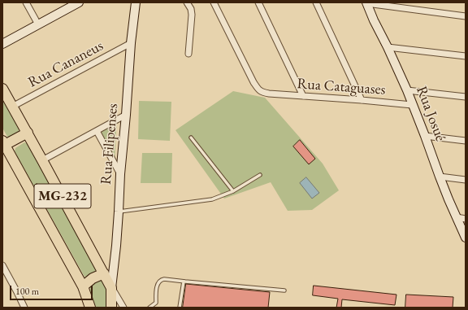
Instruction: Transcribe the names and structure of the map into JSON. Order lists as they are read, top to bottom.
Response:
{
  "streets": {
    "main road": ["MG-232"],
    "street": [
      "Rua Cananeus",
      "Rua Cataguases",
      "Rua Josué",
      "Rua Filipenses"
    ]
  },
  "crossings": [
    ["Rua Cananeus", "Rua Filipenses"],
    ["Rua Cananeus", "MG-232"],
    ["Rua Cataguases", "Rua Josué"],
    ["Rua Filipenses", "MG-232"]
  ],
  "scale_bar": "100 m"
}
